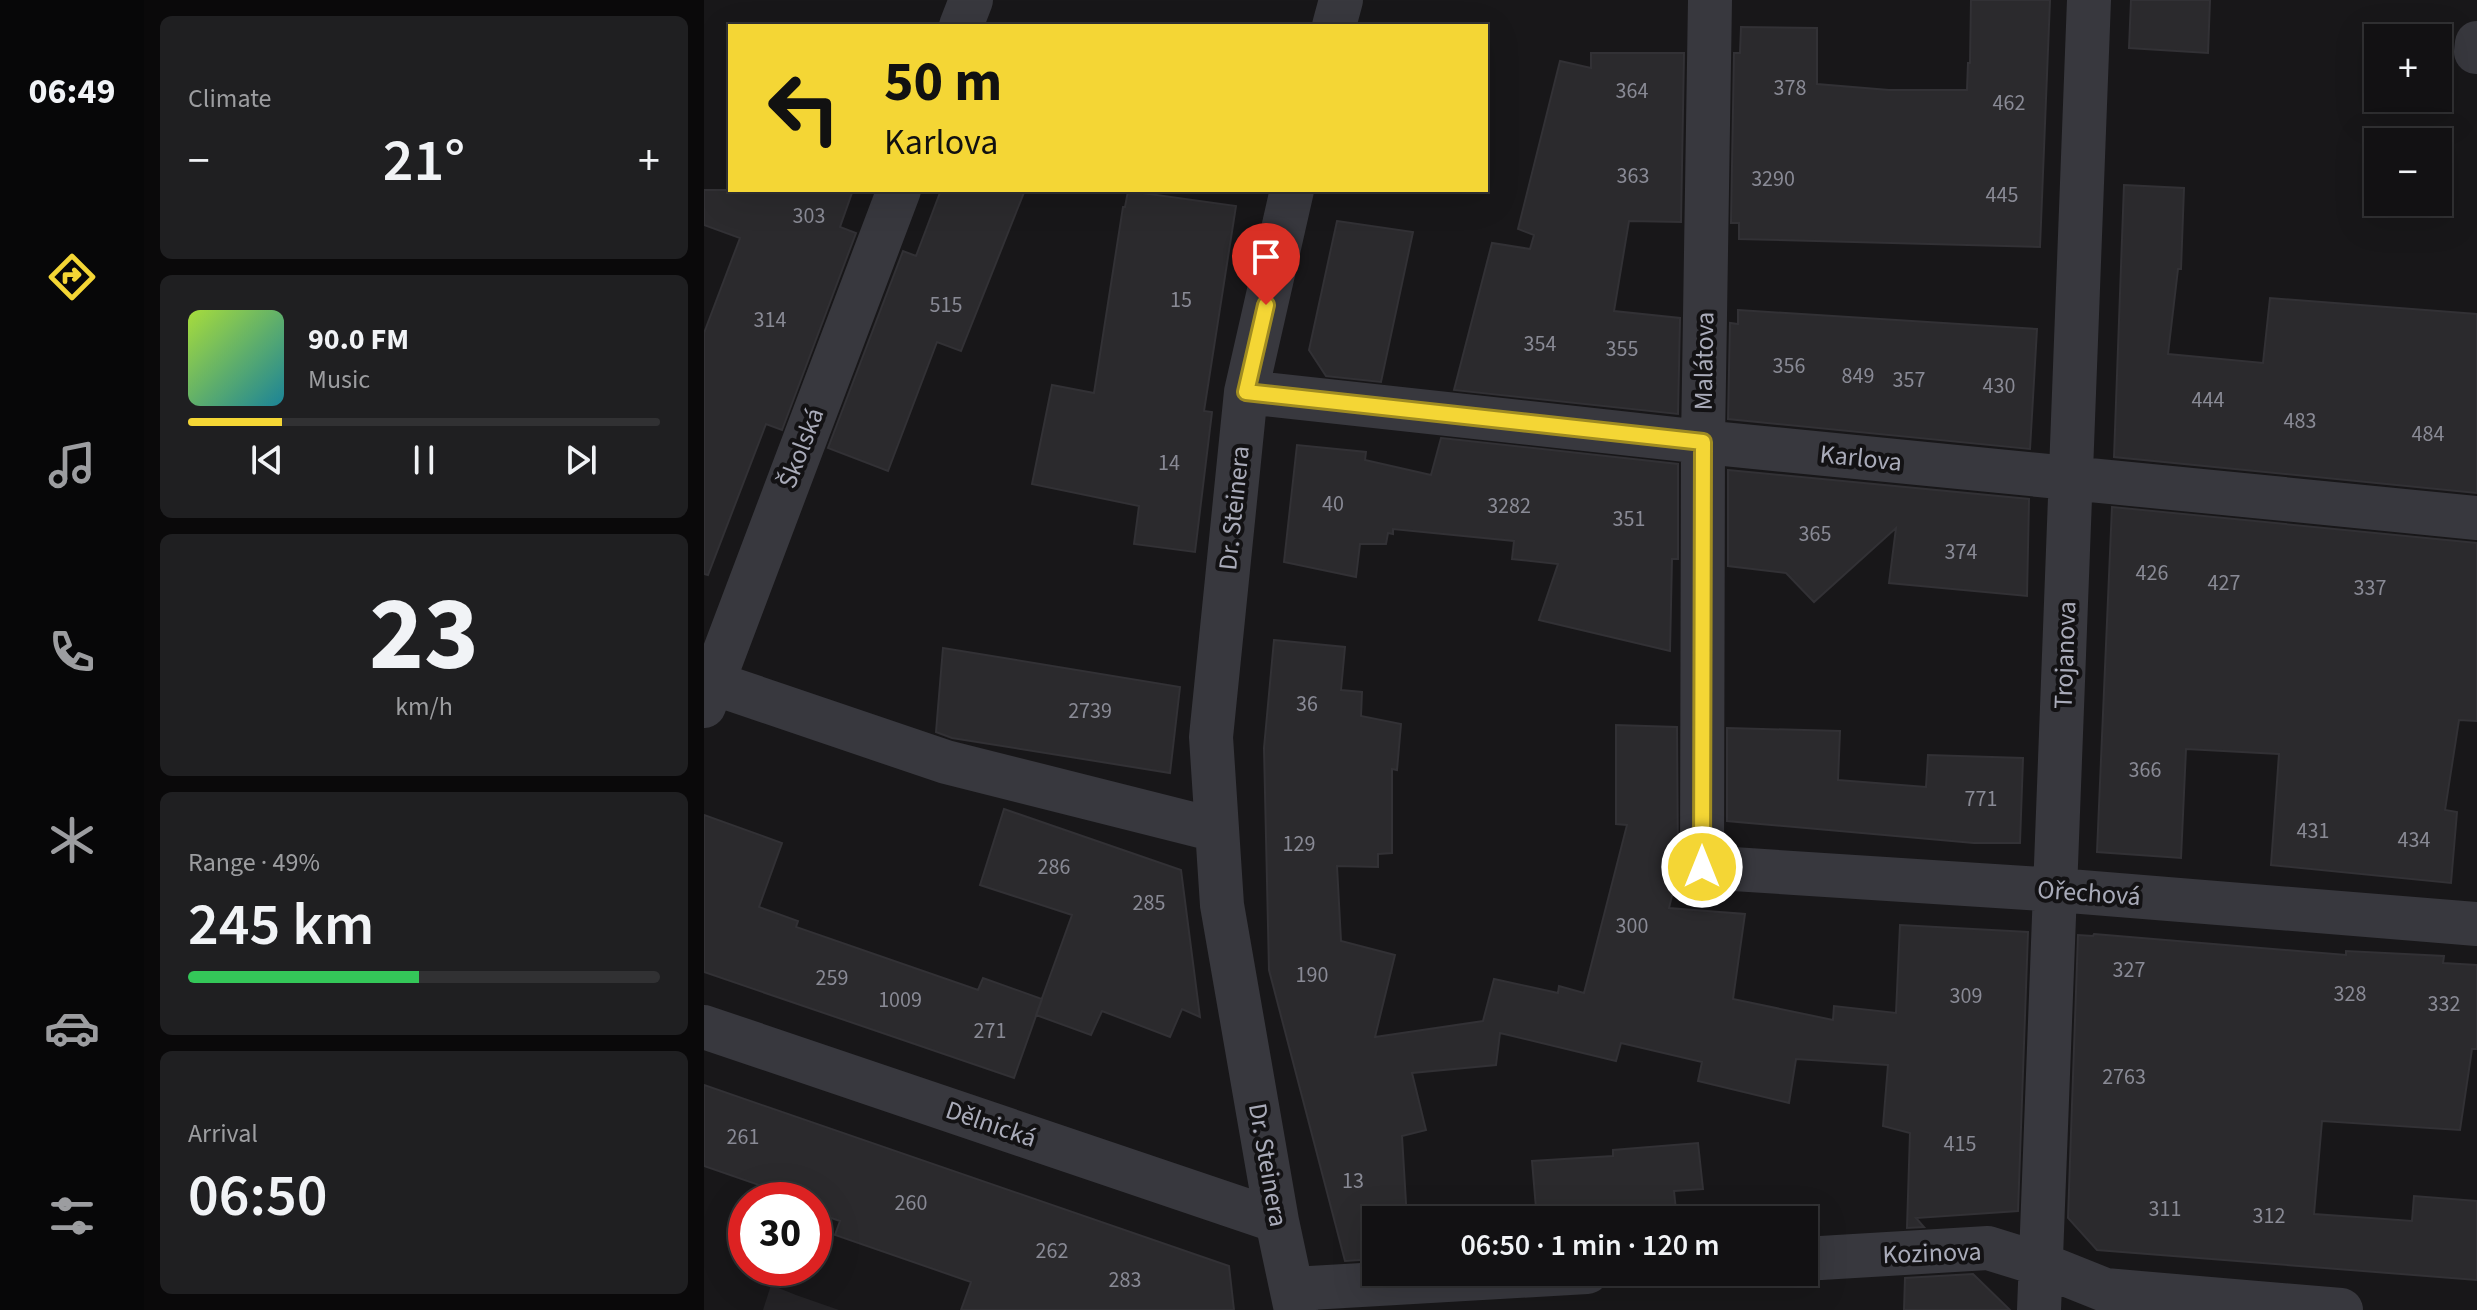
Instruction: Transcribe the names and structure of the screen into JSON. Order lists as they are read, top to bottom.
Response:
{
  "streets": {
    "street": [
      "Malátova",
      "Školská",
      "Karlova",
      "Dr. Steinera",
      "Trojanova",
      "Ořechová",
      "Dělnická",
      "Kozinova"
    ]
  },
  "crossings": [
    ["Malátova", "Karlova"],
    ["Malátova", "Ořechová"],
    ["Karlova", "Dr. Steinera"],
    ["Karlova", "Trojanova"],
    ["Dr. Steinera", "Dělnická"],
    ["Trojanova", "Ořechová"],
    ["Trojanova", "Kozinova"]
  ],
  "house_numbers": [
    "378",
    "364",
    "462",
    "363",
    "3290",
    "445",
    "303",
    "15",
    "515",
    "314",
    "354",
    "355",
    "356",
    "849",
    "357",
    "430",
    "444",
    "483",
    "484",
    "14",
    "40",
    "3282",
    "351",
    "365",
    "374",
    "426",
    "427",
    "337",
    "36",
    "2739",
    "366",
    "771",
    "431",
    "434",
    "129",
    "286",
    "285",
    "300",
    "327",
    "190",
    "259",
    "328",
    "309",
    "1009",
    "332",
    "271",
    "2763",
    "261",
    "415",
    "13",
    "260",
    "311",
    "312",
    "262",
    "283"
  ],
  "page": {
    "tabs": "06:49",
    "tile": [
      "Climate",
      ["23", "km/h"],
      ["Range · 49%", "245 km"],
      ["Arrival", "06:50"]
    ],
    "map_buttons": ["+", "−"],
    "turn": ["50 m", "Karlova"],
    "heat": ["−", "21°", "+"],
    "song": ["90.0 FM", "Music"],
    "limit": "30",
    "trip": "06:50 · 1 min · 120 m"
  }
}
